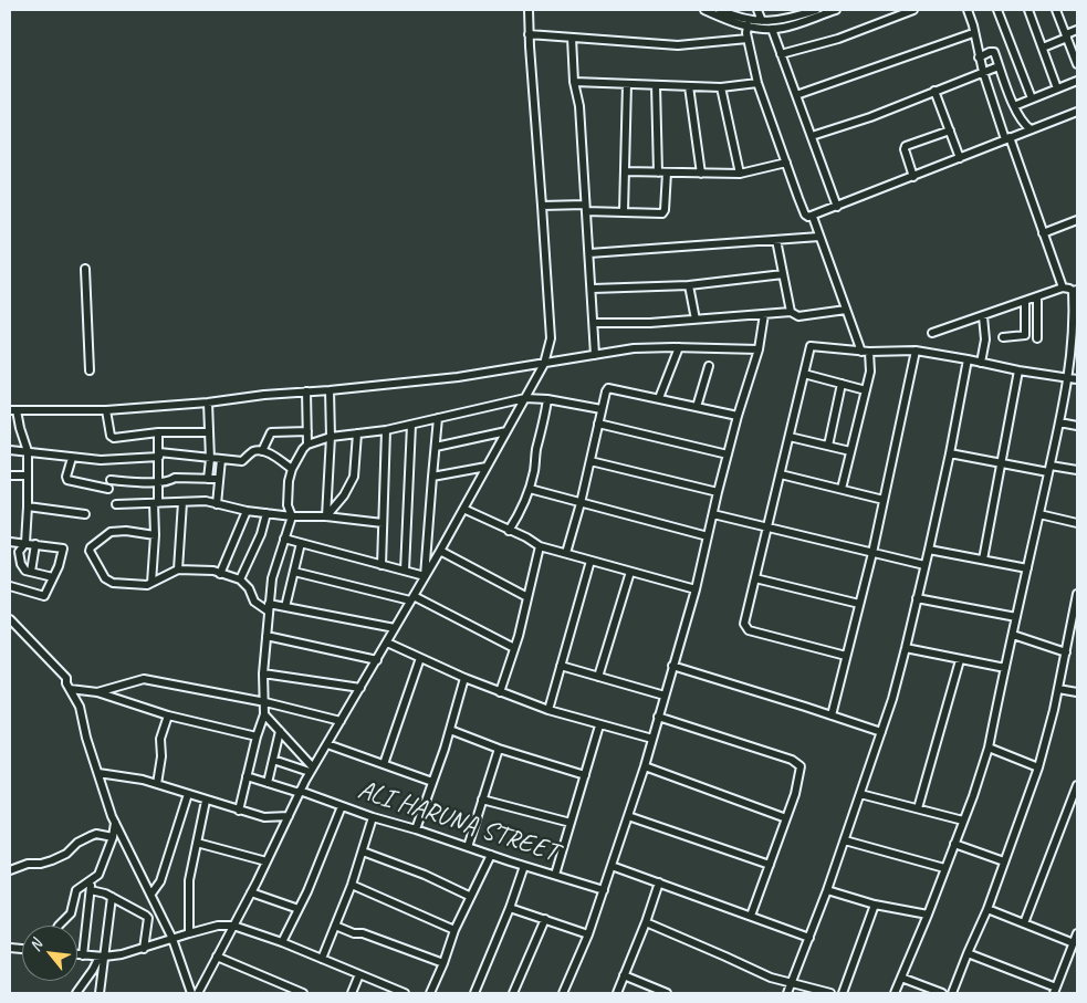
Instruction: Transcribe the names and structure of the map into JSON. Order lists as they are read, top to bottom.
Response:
{
  "streets": {
    "street": ["ALI HARUNA STREET"]
  },
  "north": "top left"
}
